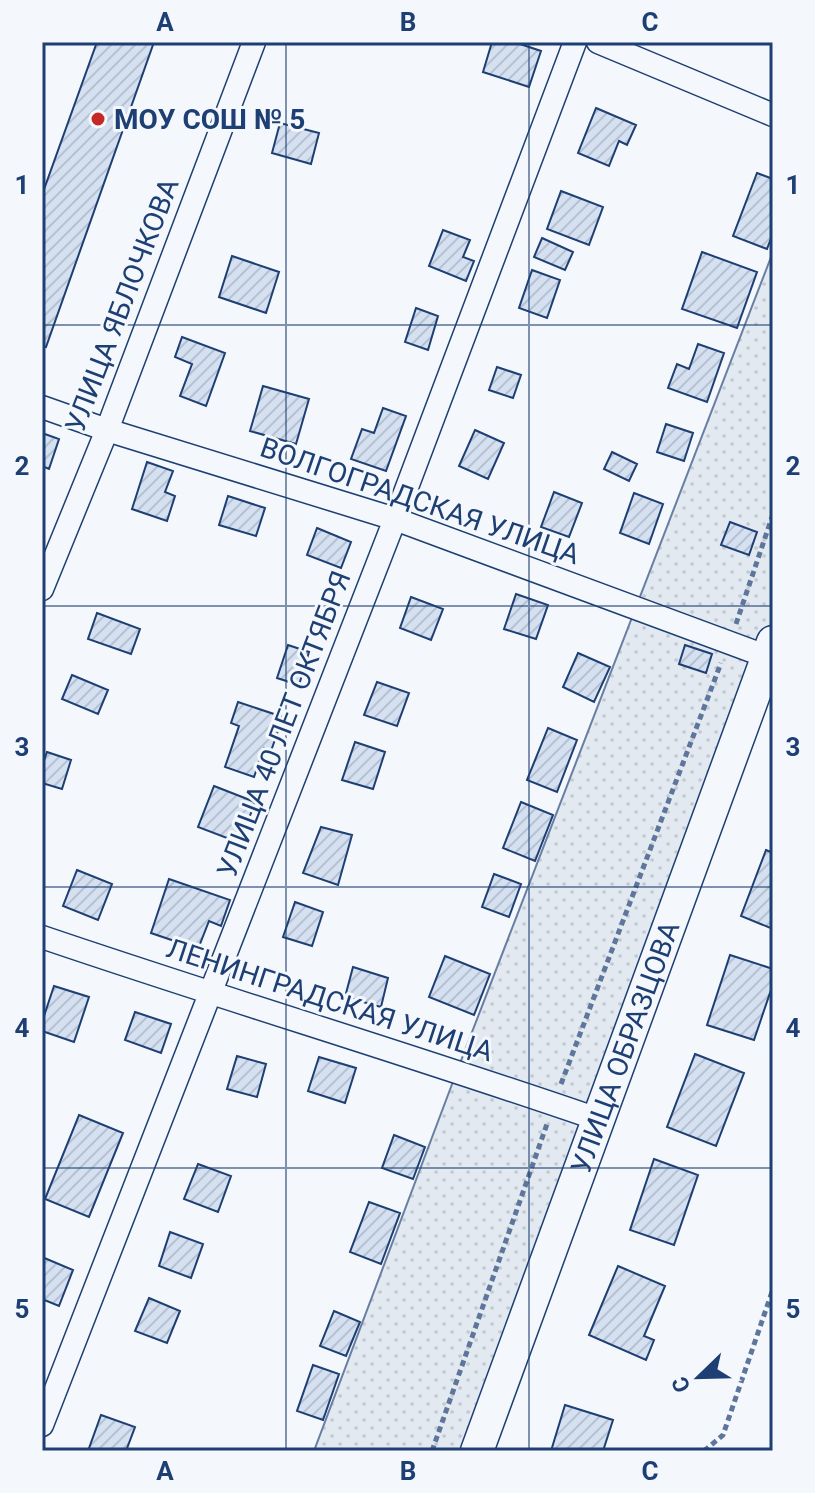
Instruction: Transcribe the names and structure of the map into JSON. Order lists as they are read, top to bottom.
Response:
{
  "streets": {
    "street": [
      "УЛИЦА ЯБЛОЧКОВА",
      "ВОЛГОГРАДСКАЯ УЛИЦА",
      "УЛИЦА 40 ЛЕТ ОКТЯБРЯ",
      "ЛЕНИНГРАДСКАЯ УЛИЦА",
      "УЛИЦА ОБРАЗЦОВА"
    ]
  },
  "crossings": [
    ["УЛИЦА ЯБЛОЧКОВА", "ВОЛГОГРАДСКАЯ УЛИЦА"],
    ["ВОЛГОГРАДСКАЯ УЛИЦА", "УЛИЦА 40 ЛЕТ ОКТЯБРЯ"],
    ["ВОЛГОГРАДСКАЯ УЛИЦА", "УЛИЦА ОБРАЗЦОВА"],
    ["УЛИЦА 40 ЛЕТ ОКТЯБРЯ", "ЛЕНИНГРАДСКАЯ УЛИЦА"],
    ["ЛЕНИНГРАДСКАЯ УЛИЦА", "УЛИЦА ОБРАЗЦОВА"]
  ],
  "places": ["МОУ СОШ № 5"],
  "north": "bottom left",
  "grid": {
    "columns": ["A", "B", "C"],
    "rows": [
      "1",
      "2",
      "3",
      "4",
      "5"
    ]
  }
}
